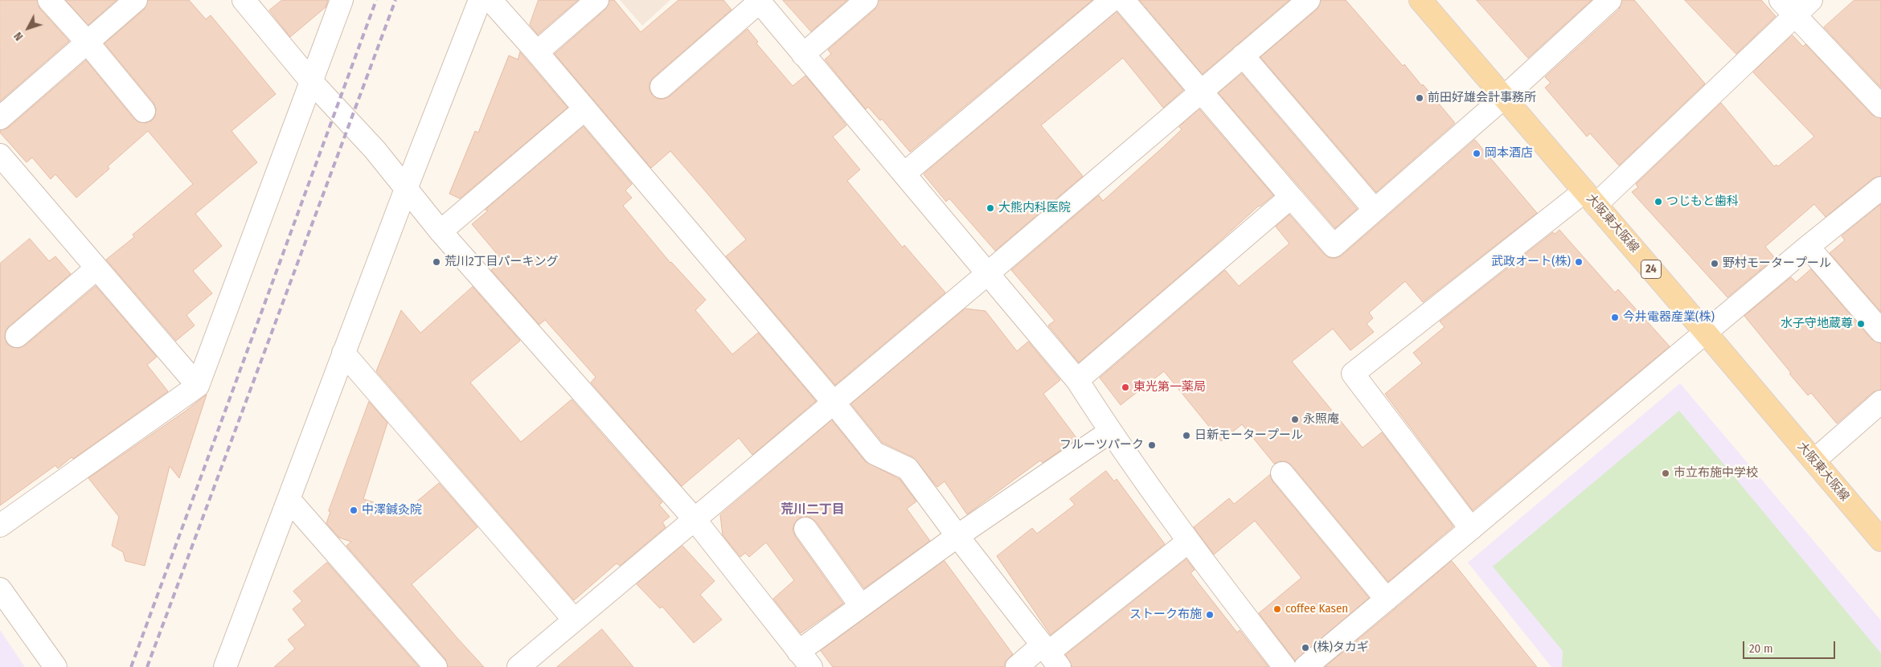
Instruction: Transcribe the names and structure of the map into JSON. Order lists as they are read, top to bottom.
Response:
{
  "streets": {
    "main road": ["大阪東大阪線", "24"]
  },
  "districts": ["荒川二丁目"],
  "places": [
    "前田好雄会計事務所",
    "岡本酒店",
    "つじもと歯科",
    "大熊内科医院",
    "荒川2丁目パーキング",
    "武政オート(株)",
    "野村モータープール",
    "今井電器産業(株)",
    "水子守地蔵尊",
    "東光第一薬局",
    "永照庵",
    "日新モータープール",
    "フルーツパーク",
    "市立布施中学校",
    "中澤鍼灸院",
    "coffee Kasen",
    "ストーク布施",
    "(株)タカギ"
  ],
  "scale_bar": "20 m",
  "north": "bottom left"
}
